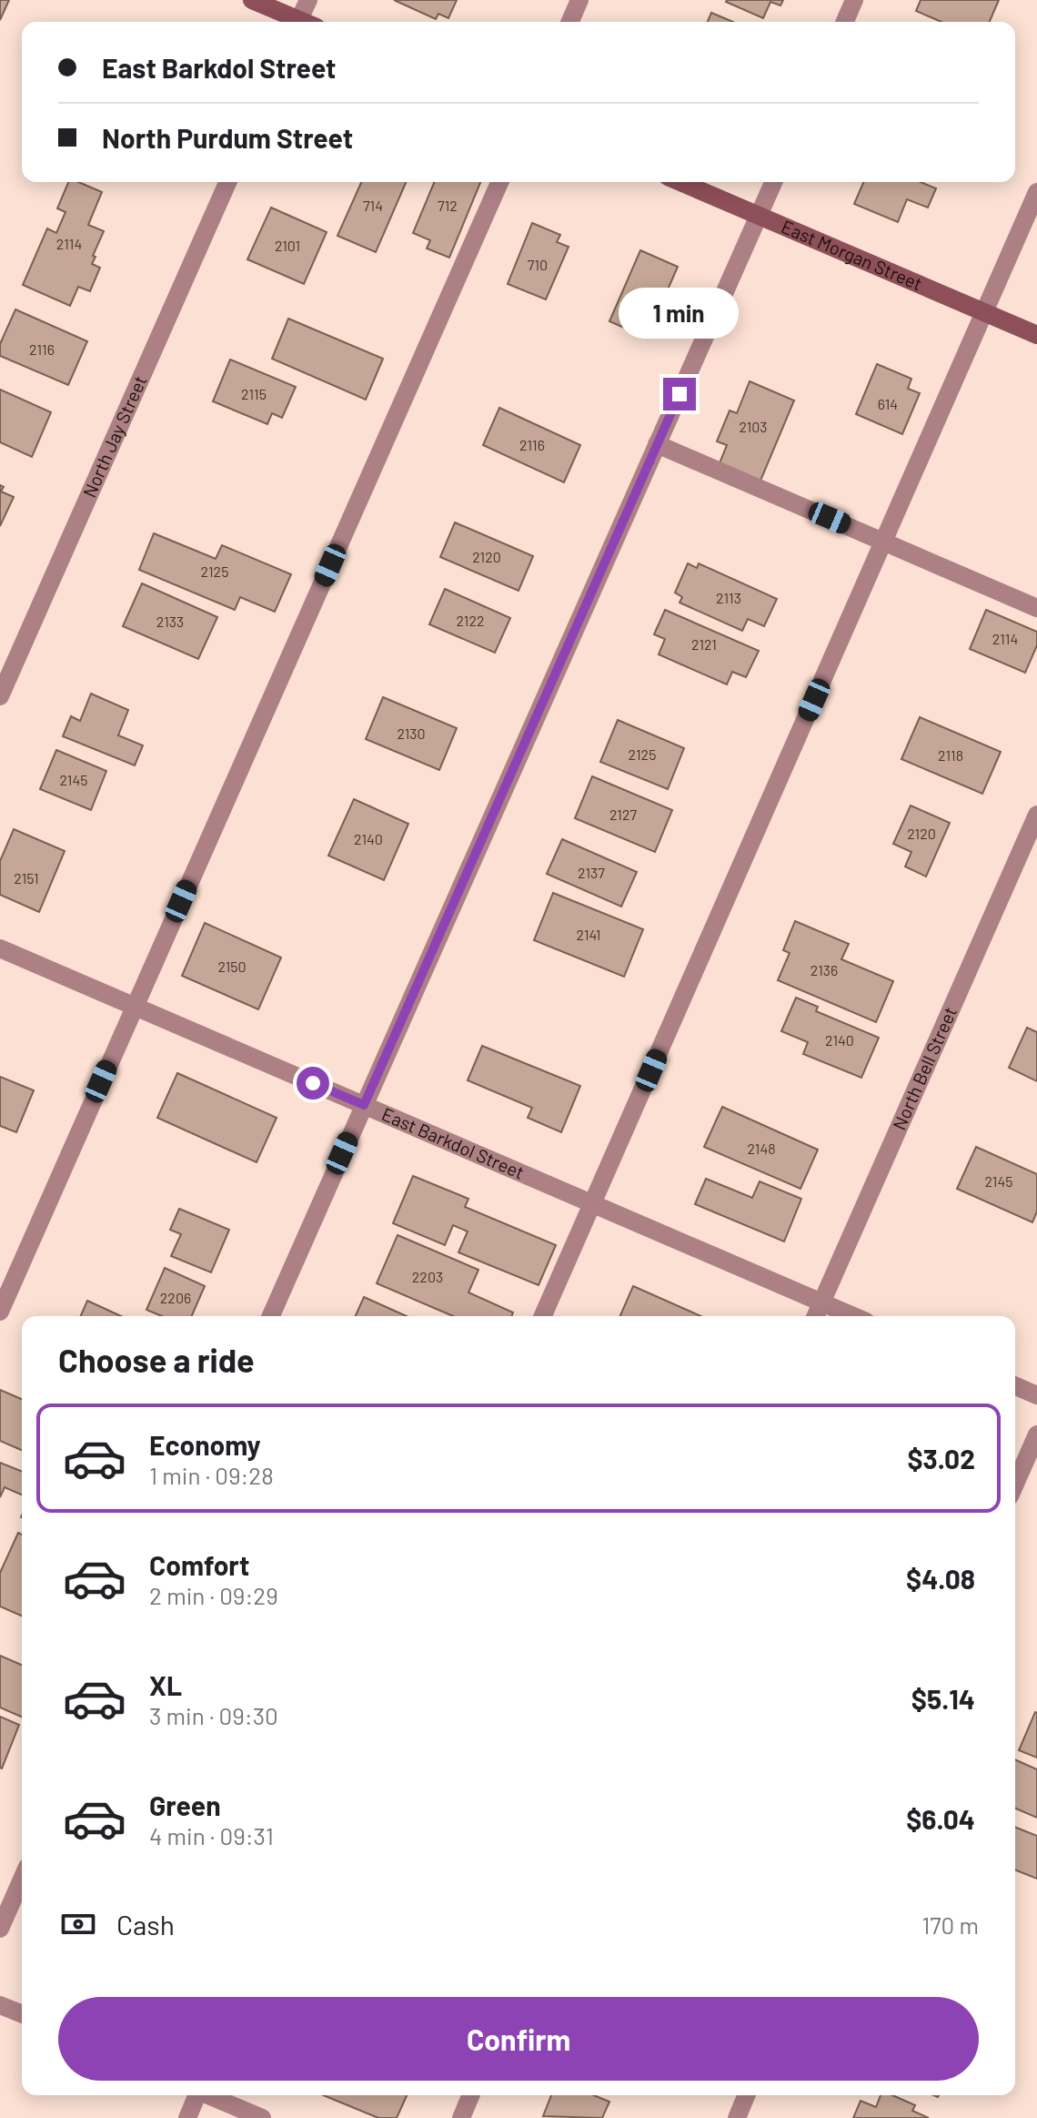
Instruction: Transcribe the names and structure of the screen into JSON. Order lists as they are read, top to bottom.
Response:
{
  "streets": {
    "street": [
      "East Morgan Street",
      "North Jay Street",
      "North Bell Street",
      "East Barkdol Street"
    ]
  },
  "crossings": [
    ["North Bell Street", "East Barkdol Street"]
  ],
  "house_numbers": [
    "714",
    "712",
    "2114",
    "2101",
    "710",
    "2116",
    "2115",
    "614",
    "2103",
    "2116",
    "2120",
    "2125",
    "2113",
    "2122",
    "2133",
    "2114",
    "2121",
    "2130",
    "2125",
    "2118",
    "2145",
    "2127",
    "2120",
    "2140",
    "2137",
    "2151",
    "2141",
    "2150",
    "2136",
    "2140",
    "2148",
    "2145",
    "2203",
    "2206"
  ],
  "page": {
    "banner": ["East Barkdol Street", "North Purdum Street"],
    "bubble": "1 min",
    "heading": "Choose a ride",
    "list": [
      {
        "name": "Economy",
        "note": "1 min · 09:28",
        "value": "$3.02"
      },
      {
        "name": "Comfort",
        "note": "2 min · 09:29",
        "value": "$4.08"
      },
      {
        "name": "XL",
        "note": "3 min · 09:30",
        "value": "$5.14"
      },
      {
        "name": "Green",
        "note": "4 min · 09:31",
        "value": "$6.04"
      }
    ],
    "pay": ["Cash", "170 m"],
    "buttons": "Confirm"
  }
}
